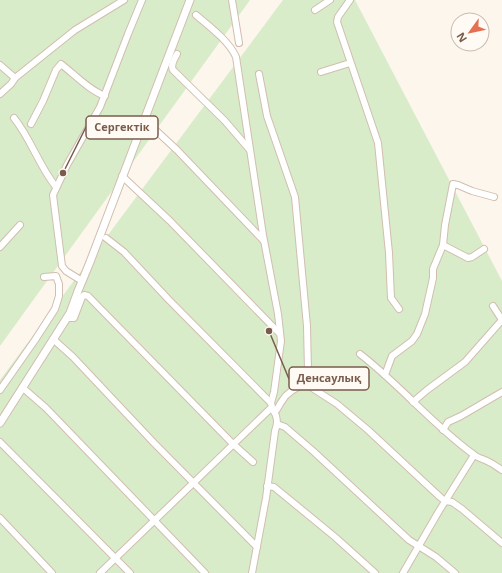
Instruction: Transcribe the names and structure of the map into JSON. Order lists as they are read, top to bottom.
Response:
{
  "places": ["Сергектік", "Денсаулық"],
  "north": "bottom left"
}
